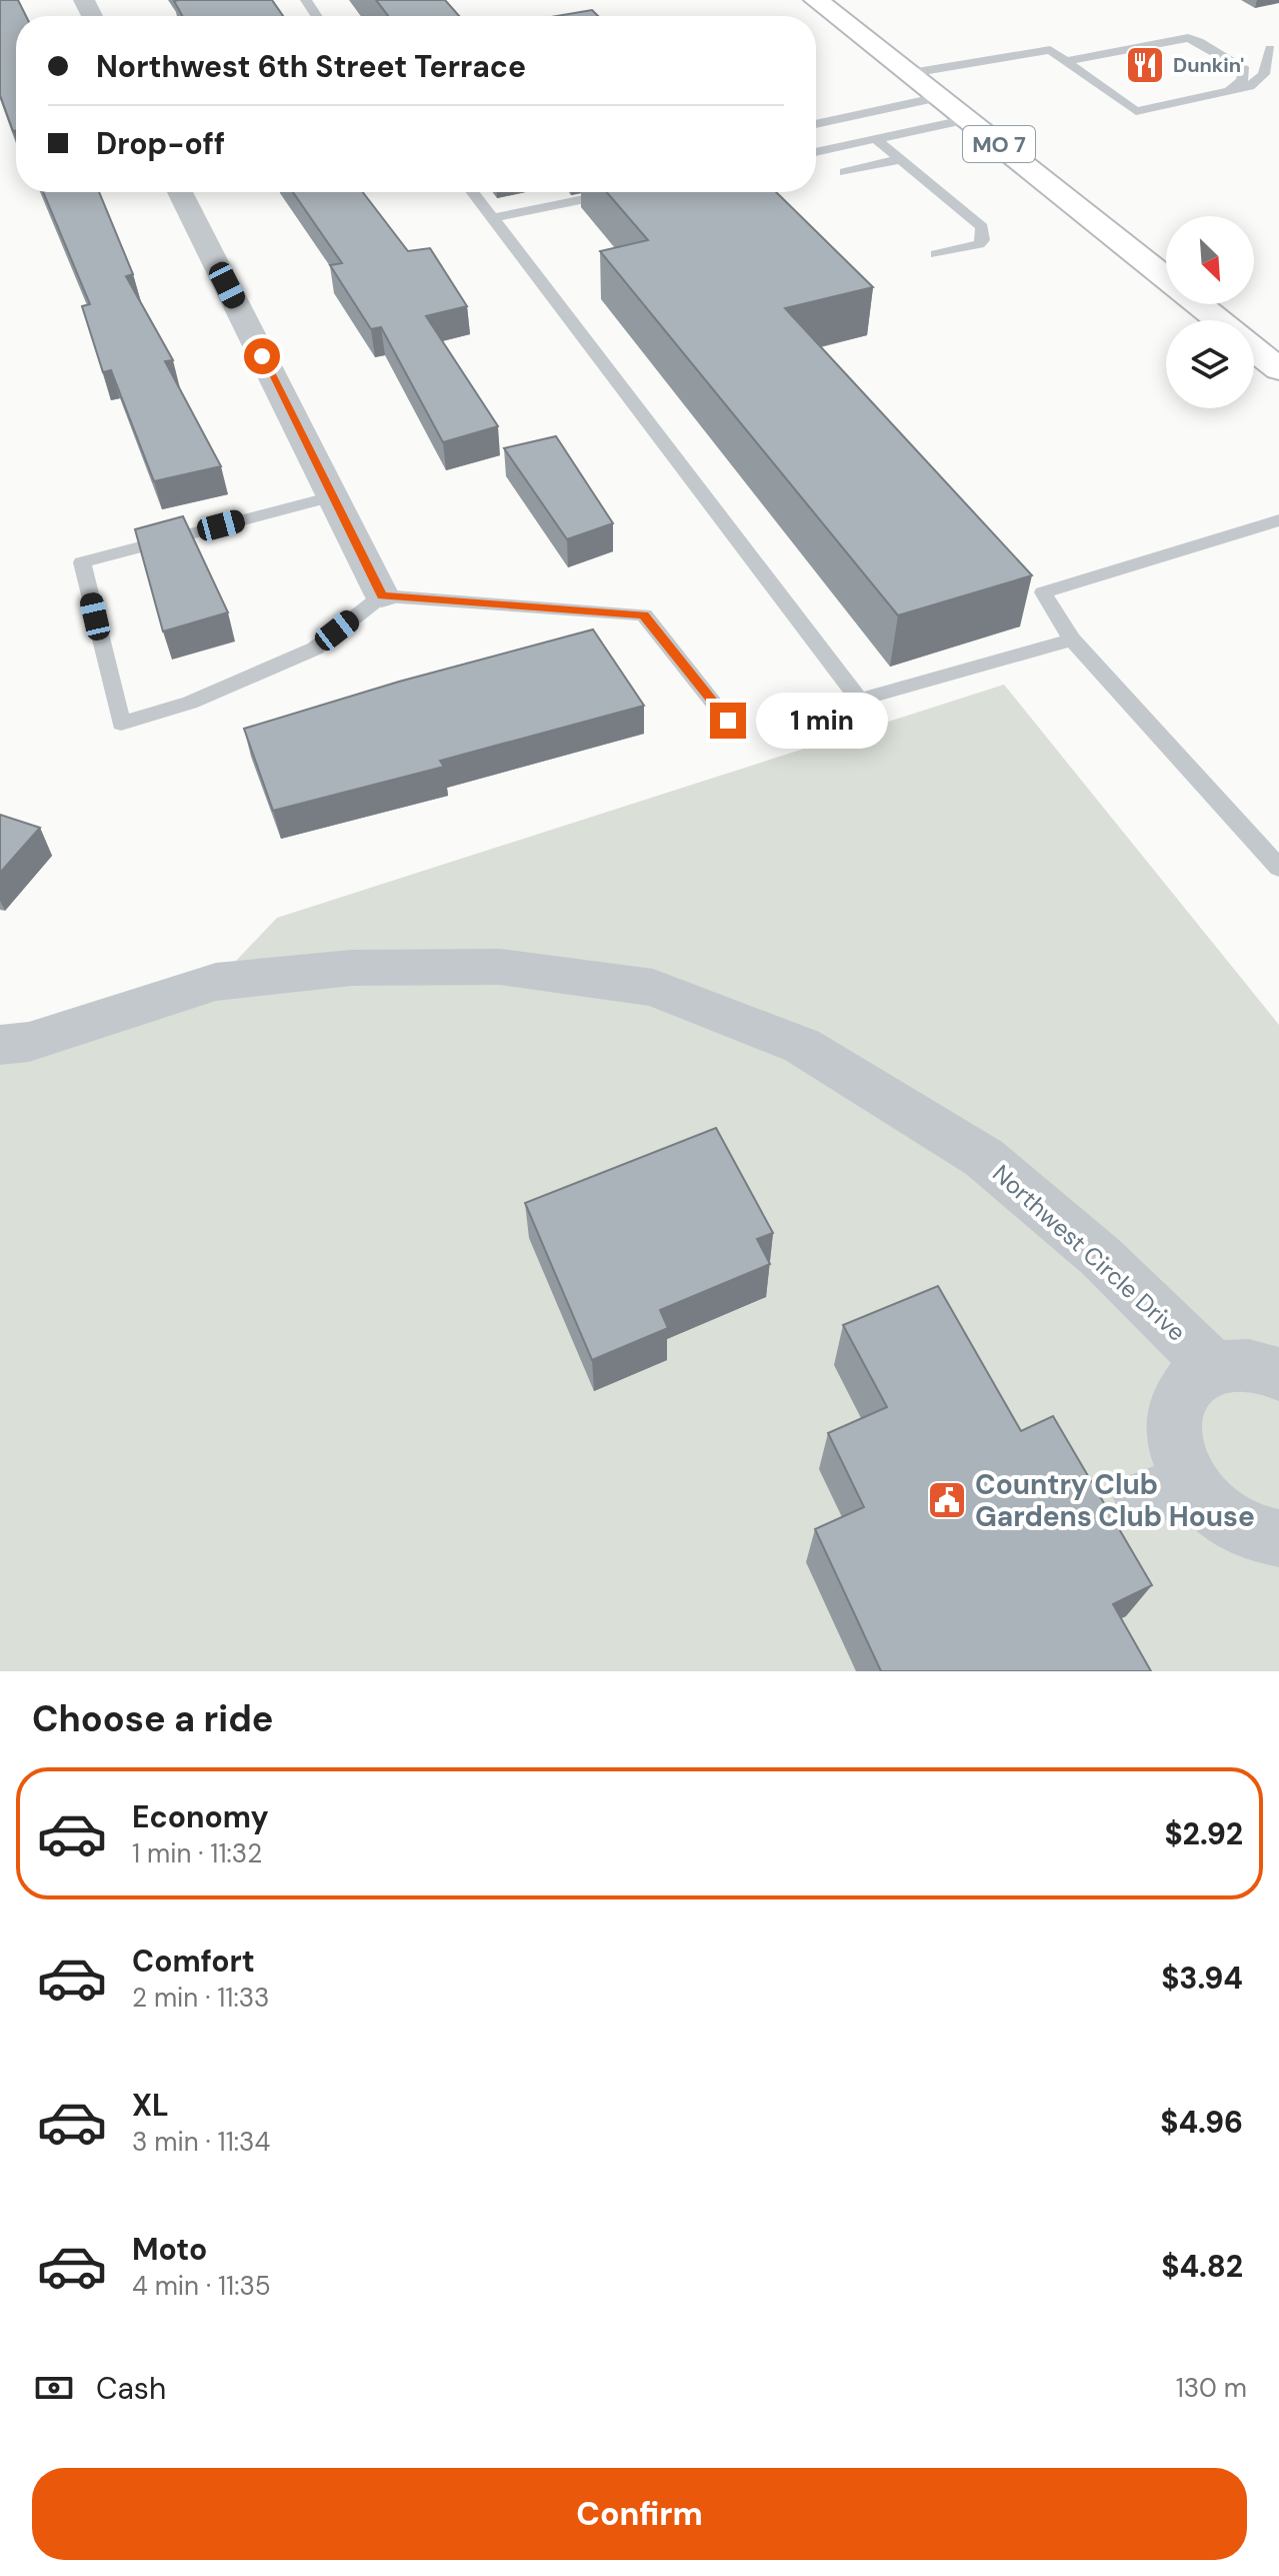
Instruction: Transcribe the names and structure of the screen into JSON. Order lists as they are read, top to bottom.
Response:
{
  "streets": {
    "main road": ["MO 7"],
    "street": ["Northwest Circle Drive"]
  },
  "places": {
    "restaurant": ["Dunkin'"],
    "public building": ["Country Club Gardens Club House"]
  },
  "north": "bottom right",
  "page": {
    "banner": ["Northwest 6th Street Terrace", "Drop-off"],
    "bubble": "1 min",
    "heading": "Choose a ride",
    "list": [
      {
        "name": "Economy",
        "note": "1 min · 11:32",
        "value": "$2.92"
      },
      {
        "name": "Comfort",
        "note": "2 min · 11:33",
        "value": "$3.94"
      },
      {
        "name": "XL",
        "note": "3 min · 11:34",
        "value": "$4.96"
      },
      {
        "name": "Moto",
        "note": "4 min · 11:35",
        "value": "$4.82"
      }
    ],
    "pay": ["Cash", "130 m"],
    "buttons": "Confirm"
  }
}
